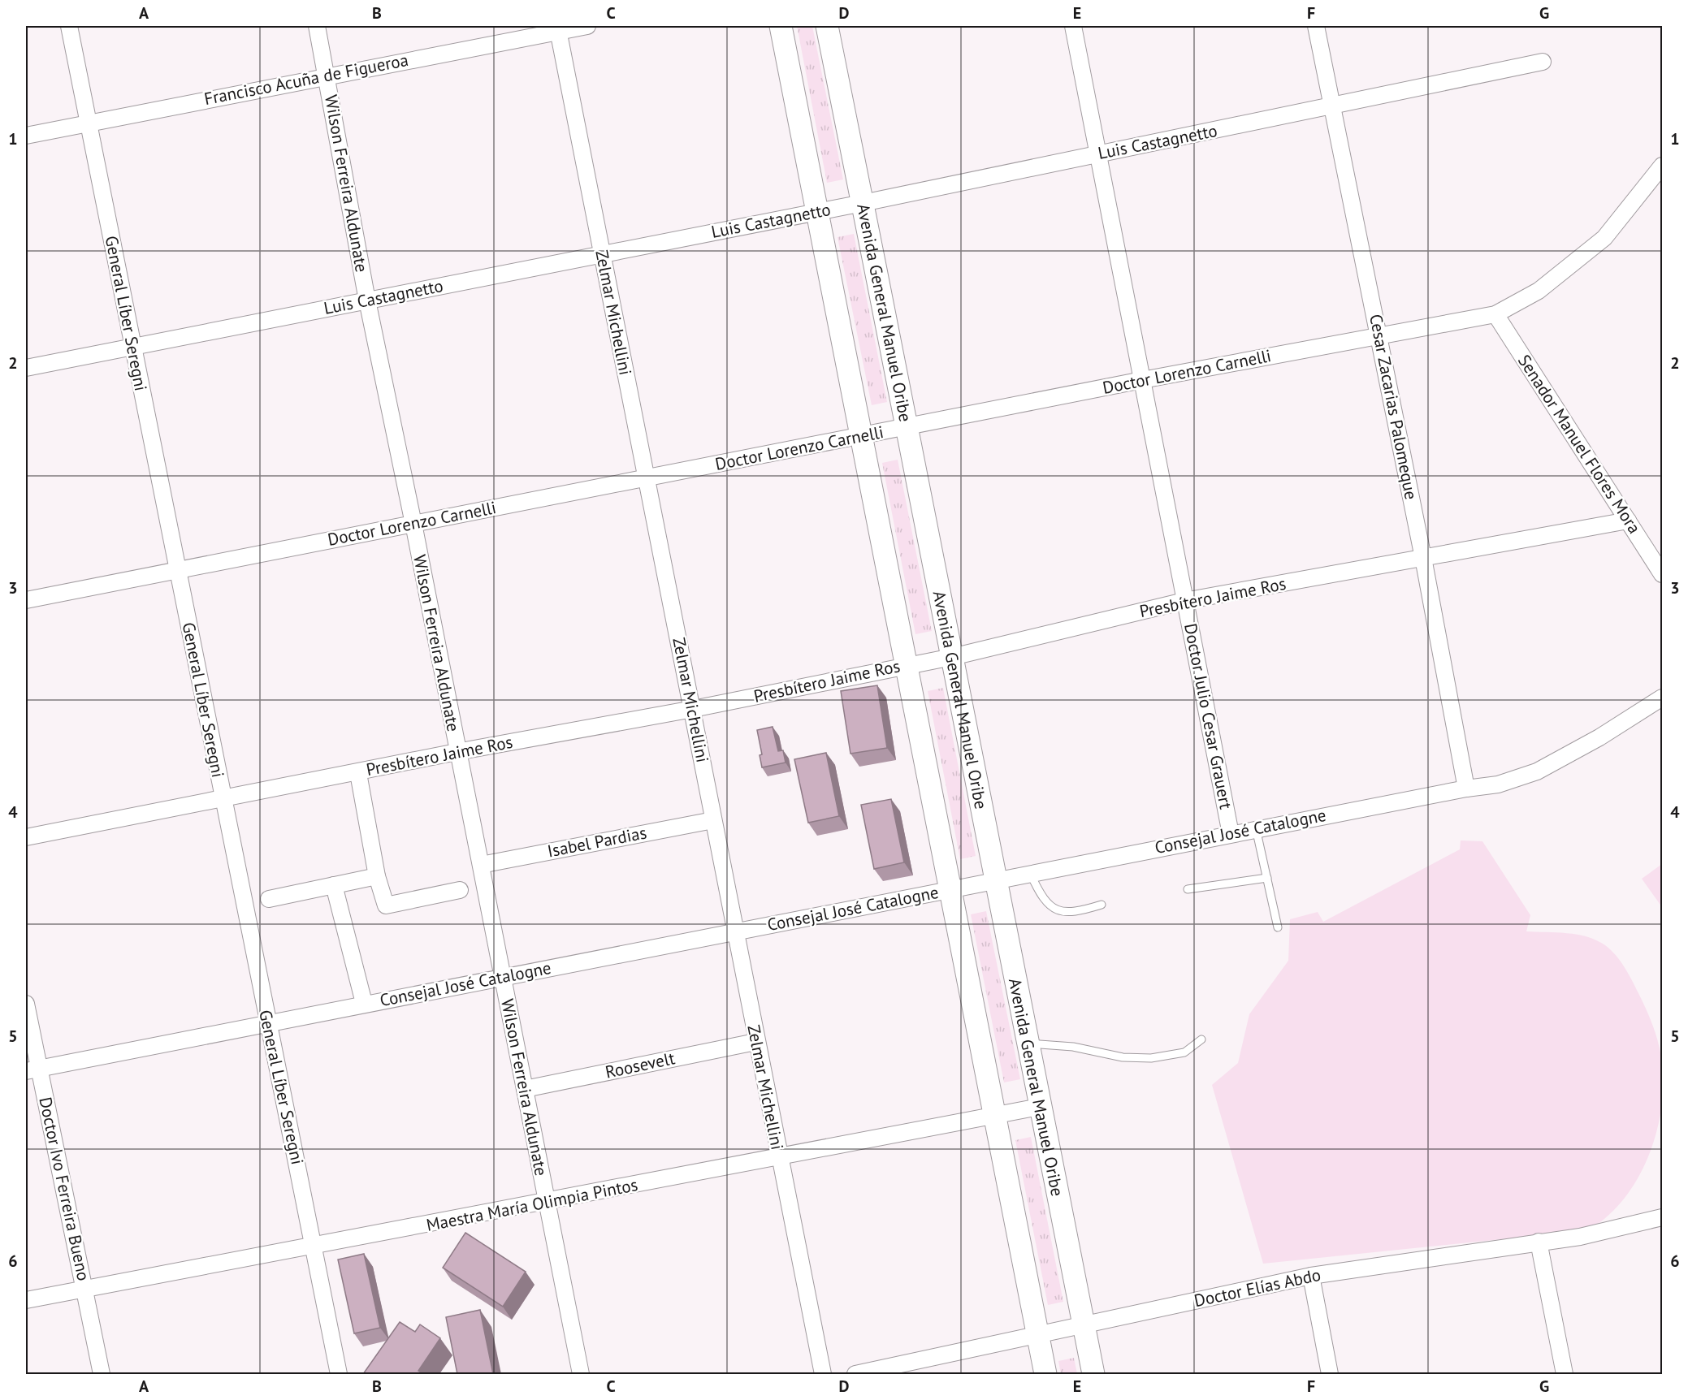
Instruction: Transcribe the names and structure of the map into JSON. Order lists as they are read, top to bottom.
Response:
{
  "streets": {
    "main road": ["Avenida General Manuel Oribe"],
    "street": [
      "Francisco Acuña de Figueroa",
      "Luis Castagnetto",
      "Wilson Ferreira Aldunate",
      "Zelmar Michellini",
      "General Líber Seregni",
      "Doctor Lorenzo Carnelli",
      "Cesar Zacarias Palomeque",
      "Senador Manuel Flores Mora",
      "Presbítero Jaime Ros",
      "Doctor Julio Cesar Grauert",
      "Consejal José Catalogne",
      "Isabel Pardias",
      "Roosevelt",
      "Doctor Ivo Ferreira Bueno",
      "Maestra María Olimpia Pintos",
      "Doctor Elías Abdo"
    ]
  },
  "crossings": [
    ["Francisco Acuña de Figueroa", "Wilson Ferreira Aldunate"],
    ["Francisco Acuña de Figueroa", "Zelmar Michellini"],
    ["Francisco Acuña de Figueroa", "General Líber Seregni"],
    ["Luis Castagnetto", "Wilson Ferreira Aldunate"],
    ["Luis Castagnetto", "Zelmar Michellini"],
    ["Luis Castagnetto", "Avenida General Manuel Oribe"],
    ["Luis Castagnetto", "General Líber Seregni"],
    ["Luis Castagnetto", "Cesar Zacarias Palomeque"],
    ["Luis Castagnetto", "Doctor Julio Cesar Grauert"],
    ["Wilson Ferreira Aldunate", "Doctor Lorenzo Carnelli"],
    ["Wilson Ferreira Aldunate", "Presbítero Jaime Ros"],
    ["Wilson Ferreira Aldunate", "Consejal José Catalogne"],
    ["Wilson Ferreira Aldunate", "Isabel Pardias"],
    ["Wilson Ferreira Aldunate", "Roosevelt"],
    ["Wilson Ferreira Aldunate", "Maestra María Olimpia Pintos"],
    ["Zelmar Michellini", "Doctor Lorenzo Carnelli"],
    ["Zelmar Michellini", "Presbítero Jaime Ros"],
    ["Zelmar Michellini", "Consejal José Catalogne"],
    ["Zelmar Michellini", "Isabel Pardias"],
    ["Zelmar Michellini", "Roosevelt"],
    ["Zelmar Michellini", "Maestra María Olimpia Pintos"],
    ["Avenida General Manuel Oribe", "Doctor Lorenzo Carnelli"],
    ["Avenida General Manuel Oribe", "Presbítero Jaime Ros"],
    ["Avenida General Manuel Oribe", "Consejal José Catalogne"],
    ["Avenida General Manuel Oribe", "Maestra María Olimpia Pintos"],
    ["Avenida General Manuel Oribe", "Doctor Elías Abdo"],
    ["General Líber Seregni", "Doctor Lorenzo Carnelli"],
    ["General Líber Seregni", "Presbítero Jaime Ros"],
    ["General Líber Seregni", "Consejal José Catalogne"],
    ["General Líber Seregni", "Maestra María Olimpia Pintos"],
    ["Doctor Lorenzo Carnelli", "Cesar Zacarias Palomeque"],
    ["Doctor Lorenzo Carnelli", "Senador Manuel Flores Mora"],
    ["Doctor Lorenzo Carnelli", "Doctor Julio Cesar Grauert"],
    ["Cesar Zacarias Palomeque", "Presbítero Jaime Ros"],
    ["Cesar Zacarias Palomeque", "Consejal José Catalogne"],
    ["Senador Manuel Flores Mora", "Presbítero Jaime Ros"],
    ["Presbítero Jaime Ros", "Doctor Julio Cesar Grauert"],
    ["Doctor Julio Cesar Grauert", "Consejal José Catalogne"],
    ["Consejal José Catalogne", "Doctor Ivo Ferreira Bueno"],
    ["Doctor Ivo Ferreira Bueno", "Maestra María Olimpia Pintos"]
  ],
  "grid": {
    "columns": [
      "A",
      "B",
      "C",
      "D",
      "E",
      "F",
      "G"
    ],
    "rows": [
      "1",
      "2",
      "3",
      "4",
      "5",
      "6"
    ]
  }
}
